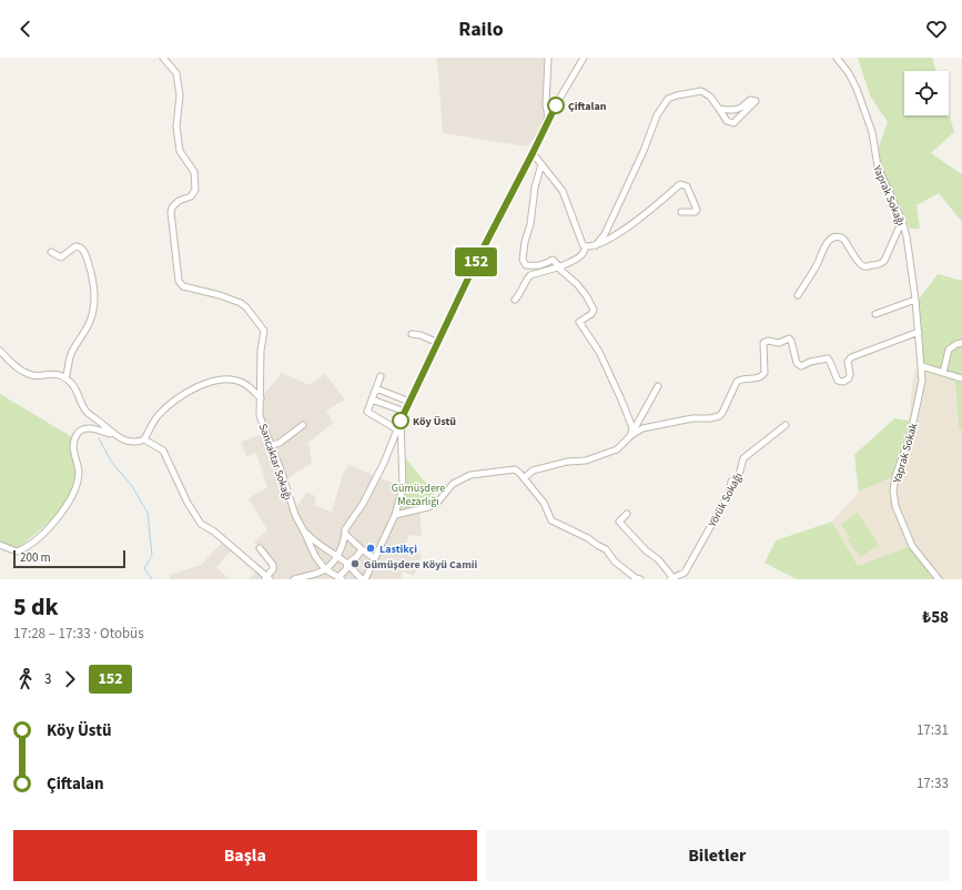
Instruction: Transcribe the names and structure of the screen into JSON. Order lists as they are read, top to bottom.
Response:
{
  "streets": {
    "street": [
      "Yaprak Sokağı",
      "Yaprak Sokak",
      "Sancaktar Sokağı",
      "Yörük Sokağı"
    ]
  },
  "crossings": [
    ["Yaprak Sokağı", "Yaprak Sokak"]
  ],
  "parks": ["Gümüşdere Mezarlığı"],
  "places": [
    "Çiftalan",
    "Köy Üstü",
    "Lastikçi",
    "Gümüşdere Köyü Camii"
  ],
  "lines": ["bus line 152"],
  "scale_bar": "200 m",
  "page": {
    "header": "Railo",
    "on_map": "152",
    "scale": "200 m",
    "heading": ["5 dk", "17:28 – 17:33 · Otobüs", "₺58"],
    "legs": ["3", "152"],
    "list": [
      {
        "name": "Köy Üstü",
        "value": "17:31"
      },
      {
        "name": "Çiftalan",
        "value": "17:33"
      }
    ],
    "buttons": ["Başla", "Biletler"]
  }
}
